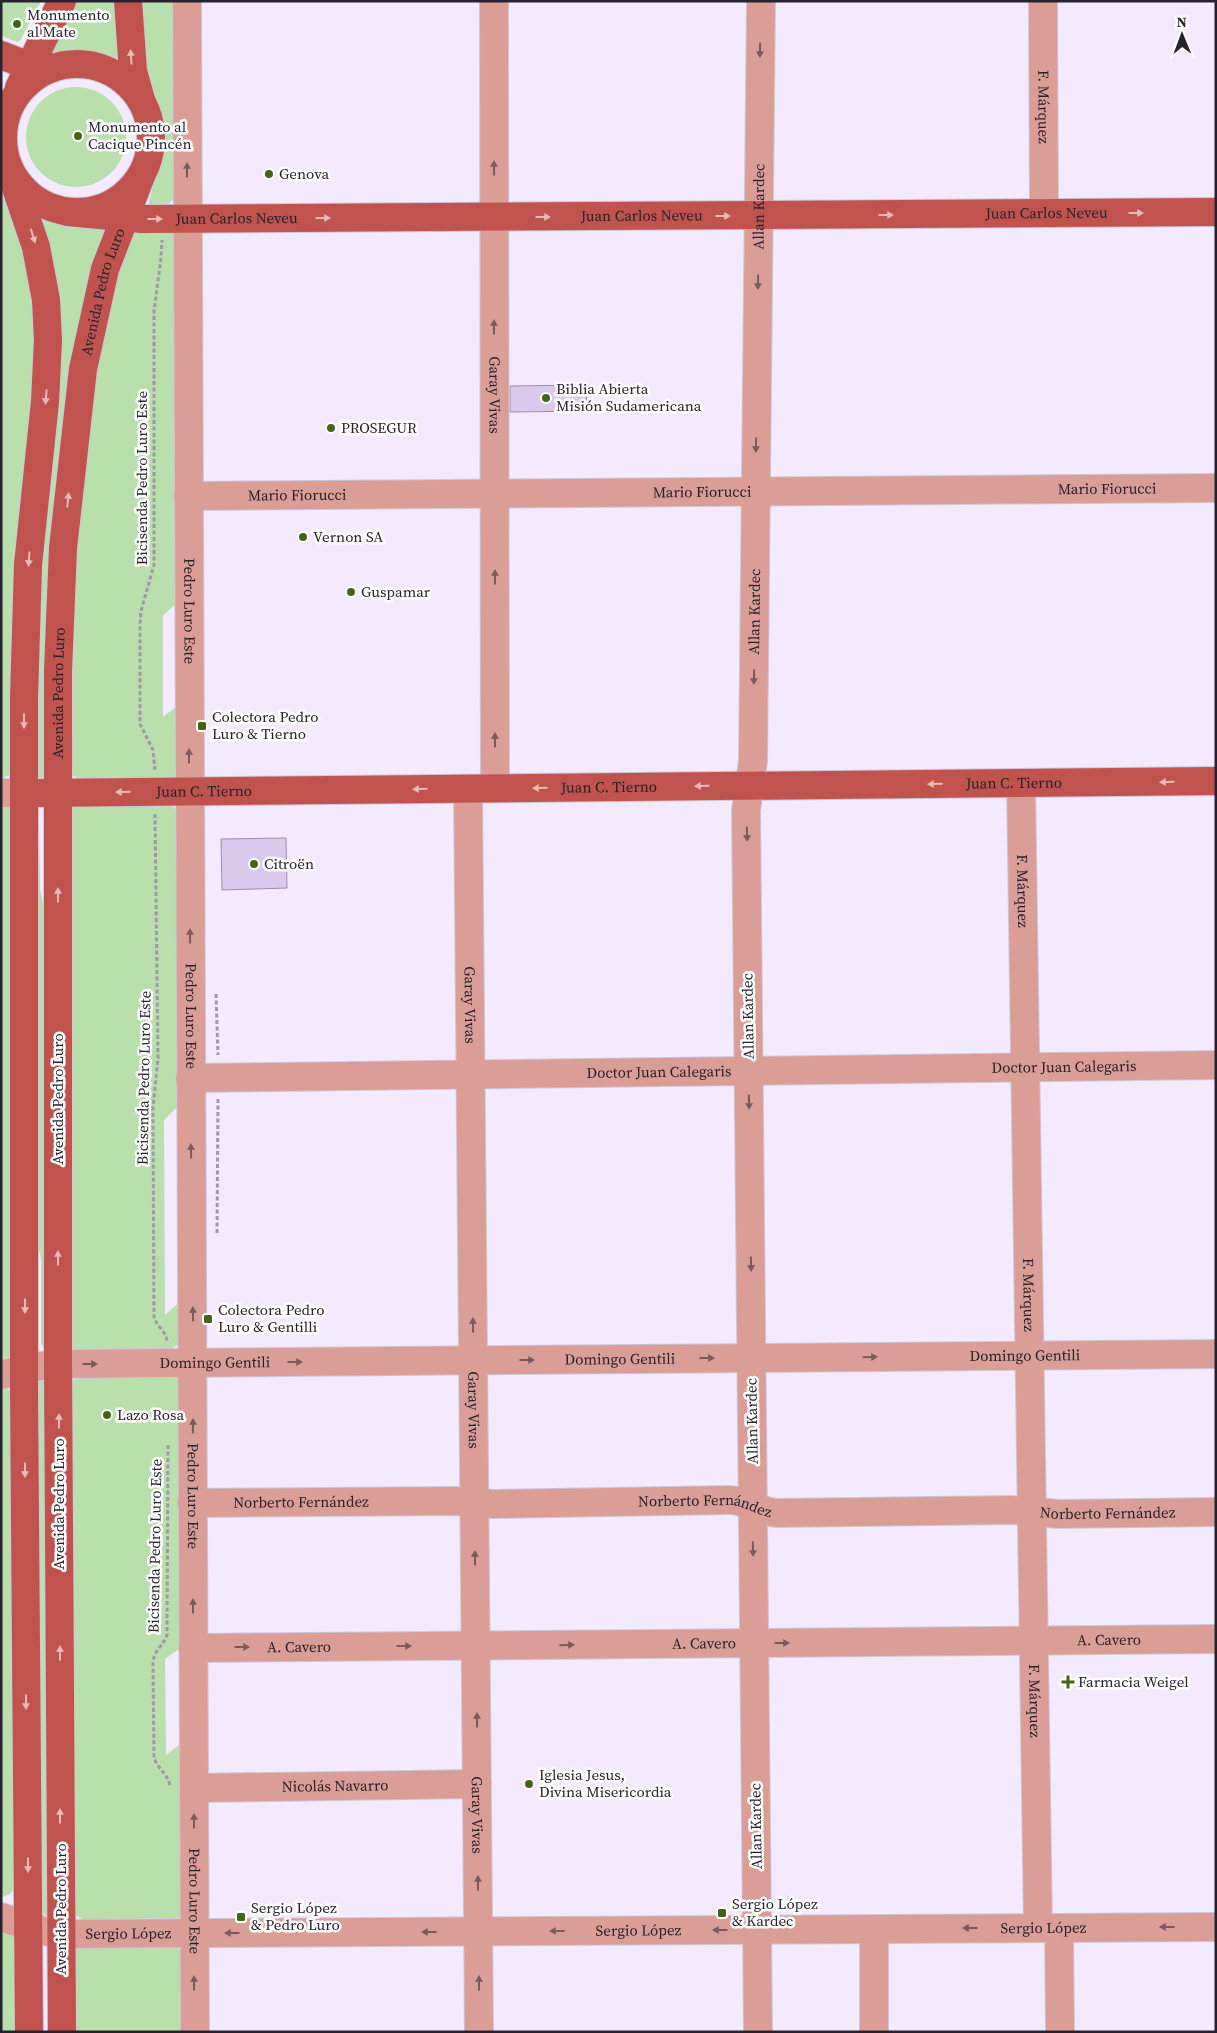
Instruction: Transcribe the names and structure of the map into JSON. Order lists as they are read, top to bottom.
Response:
{
  "streets": {
    "main road": ["Juan Carlos Neveu", "Avenida Pedro Luro", "Juan C. Tierno"],
    "street": [
      "F. Márquez",
      "Allan Kardec",
      "Garay Vivas",
      "Mario Fiorucci",
      "Pedro Luro Este",
      "Doctor Juan Calegaris",
      "Domingo Gentili",
      "Norberto Fernández",
      "A. Cavero",
      "Nicolás Navarro",
      "Sergio López"
    ],
    "path": ["Bicisenda Pedro Luro Este"]
  },
  "crossings": [
    ["F. Márquez", "Juan Carlos Neveu"],
    ["F. Márquez", "Juan C. Tierno"],
    ["F. Márquez", "Doctor Juan Calegaris"],
    ["F. Márquez", "Domingo Gentili"],
    ["F. Márquez", "Norberto Fernández"],
    ["F. Márquez", "A. Cavero"],
    ["F. Márquez", "Sergio López"],
    ["Allan Kardec", "Juan Carlos Neveu"],
    ["Allan Kardec", "Mario Fiorucci"],
    ["Allan Kardec", "Juan C. Tierno"],
    ["Allan Kardec", "Doctor Juan Calegaris"],
    ["Allan Kardec", "Domingo Gentili"],
    ["Allan Kardec", "Norberto Fernández"],
    ["Allan Kardec", "A. Cavero"],
    ["Allan Kardec", "Sergio López"],
    ["Juan Carlos Neveu", "Avenida Pedro Luro"],
    ["Juan Carlos Neveu", "Garay Vivas"],
    ["Juan Carlos Neveu", "Pedro Luro Este"],
    ["Avenida Pedro Luro", "Juan C. Tierno"],
    ["Avenida Pedro Luro", "Domingo Gentili"],
    ["Avenida Pedro Luro", "Sergio López"],
    ["Garay Vivas", "Mario Fiorucci"],
    ["Garay Vivas", "Juan C. Tierno"],
    ["Garay Vivas", "Doctor Juan Calegaris"],
    ["Garay Vivas", "Domingo Gentili"],
    ["Garay Vivas", "Norberto Fernández"],
    ["Garay Vivas", "A. Cavero"],
    ["Garay Vivas", "Nicolás Navarro"],
    ["Garay Vivas", "Sergio López"],
    ["Bicisenda Pedro Luro Este", "Pedro Luro Este"],
    ["Bicisenda Pedro Luro Este", "Nicolás Navarro"],
    ["Mario Fiorucci", "Pedro Luro Este"],
    ["Pedro Luro Este", "Juan C. Tierno"],
    ["Pedro Luro Este", "Doctor Juan Calegaris"],
    ["Pedro Luro Este", "Domingo Gentili"],
    ["Pedro Luro Este", "Norberto Fernández"],
    ["Pedro Luro Este", "A. Cavero"],
    ["Pedro Luro Este", "Nicolás Navarro"],
    ["Pedro Luro Este", "Sergio López"]
  ],
  "one_way": [
    "Allan Kardec",
    "Juan Carlos Neveu",
    "Garay Vivas",
    "Pedro Luro Este",
    "Juan C. Tierno",
    "Domingo Gentili",
    "A. Cavero",
    "Sergio López"
  ],
  "places": {
    "other": [
      "Monumento al Mate",
      "Monumento al Cacique Pincén",
      "Genova",
      "Biblia Abierta Misión Sudamericana",
      "PROSEGUR",
      "Vernon SA",
      "Guspamar",
      "Citroën",
      "Lazo Rosa",
      "Iglesia Jesus, Divina Misericordia"
    ],
    "transit": [
      "Colectora Pedro Luro & Tierno",
      "Colectora Pedro Luro & Gentilli",
      "Sergio López & Kardec",
      "Sergio López & Pedro Luro"
    ],
    "health": ["Farmacia Weigel"]
  },
  "north": "top"
}
